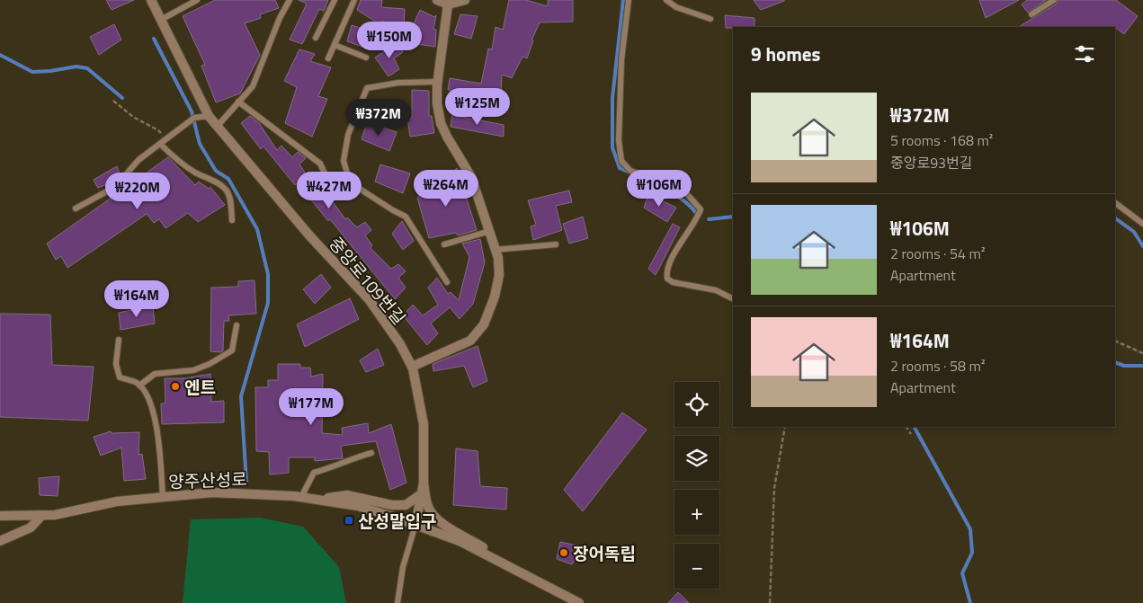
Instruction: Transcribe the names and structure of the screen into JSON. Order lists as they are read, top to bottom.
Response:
{
  "streets": {
    "street": ["중앙로109번길", "양주산성로"]
  },
  "crossings": [
    ["중앙로109번길", "양주산성로"]
  ],
  "places": {
    "other": ["엔트", "장어독립"],
    "transit": ["산성말입구"]
  },
  "page": {
    "price": [
      "₩150M",
      "₩125M",
      "₩372M",
      "₩264M",
      "₩106M",
      "₩427M",
      "₩220M",
      "₩164M",
      "₩177M"
    ],
    "heading": "9 homes",
    "list": [
      {
        "name": "₩372M",
        "note": "5 rooms · 168 m² · 중앙로93번길"
      },
      {
        "name": "₩106M",
        "note": "2 rooms · 54 m² · Apartment"
      },
      {
        "name": "₩164M",
        "note": "2 rooms · 58 m² · Apartment"
      }
    ],
    "map_buttons": ["+", "−"]
  }
}
